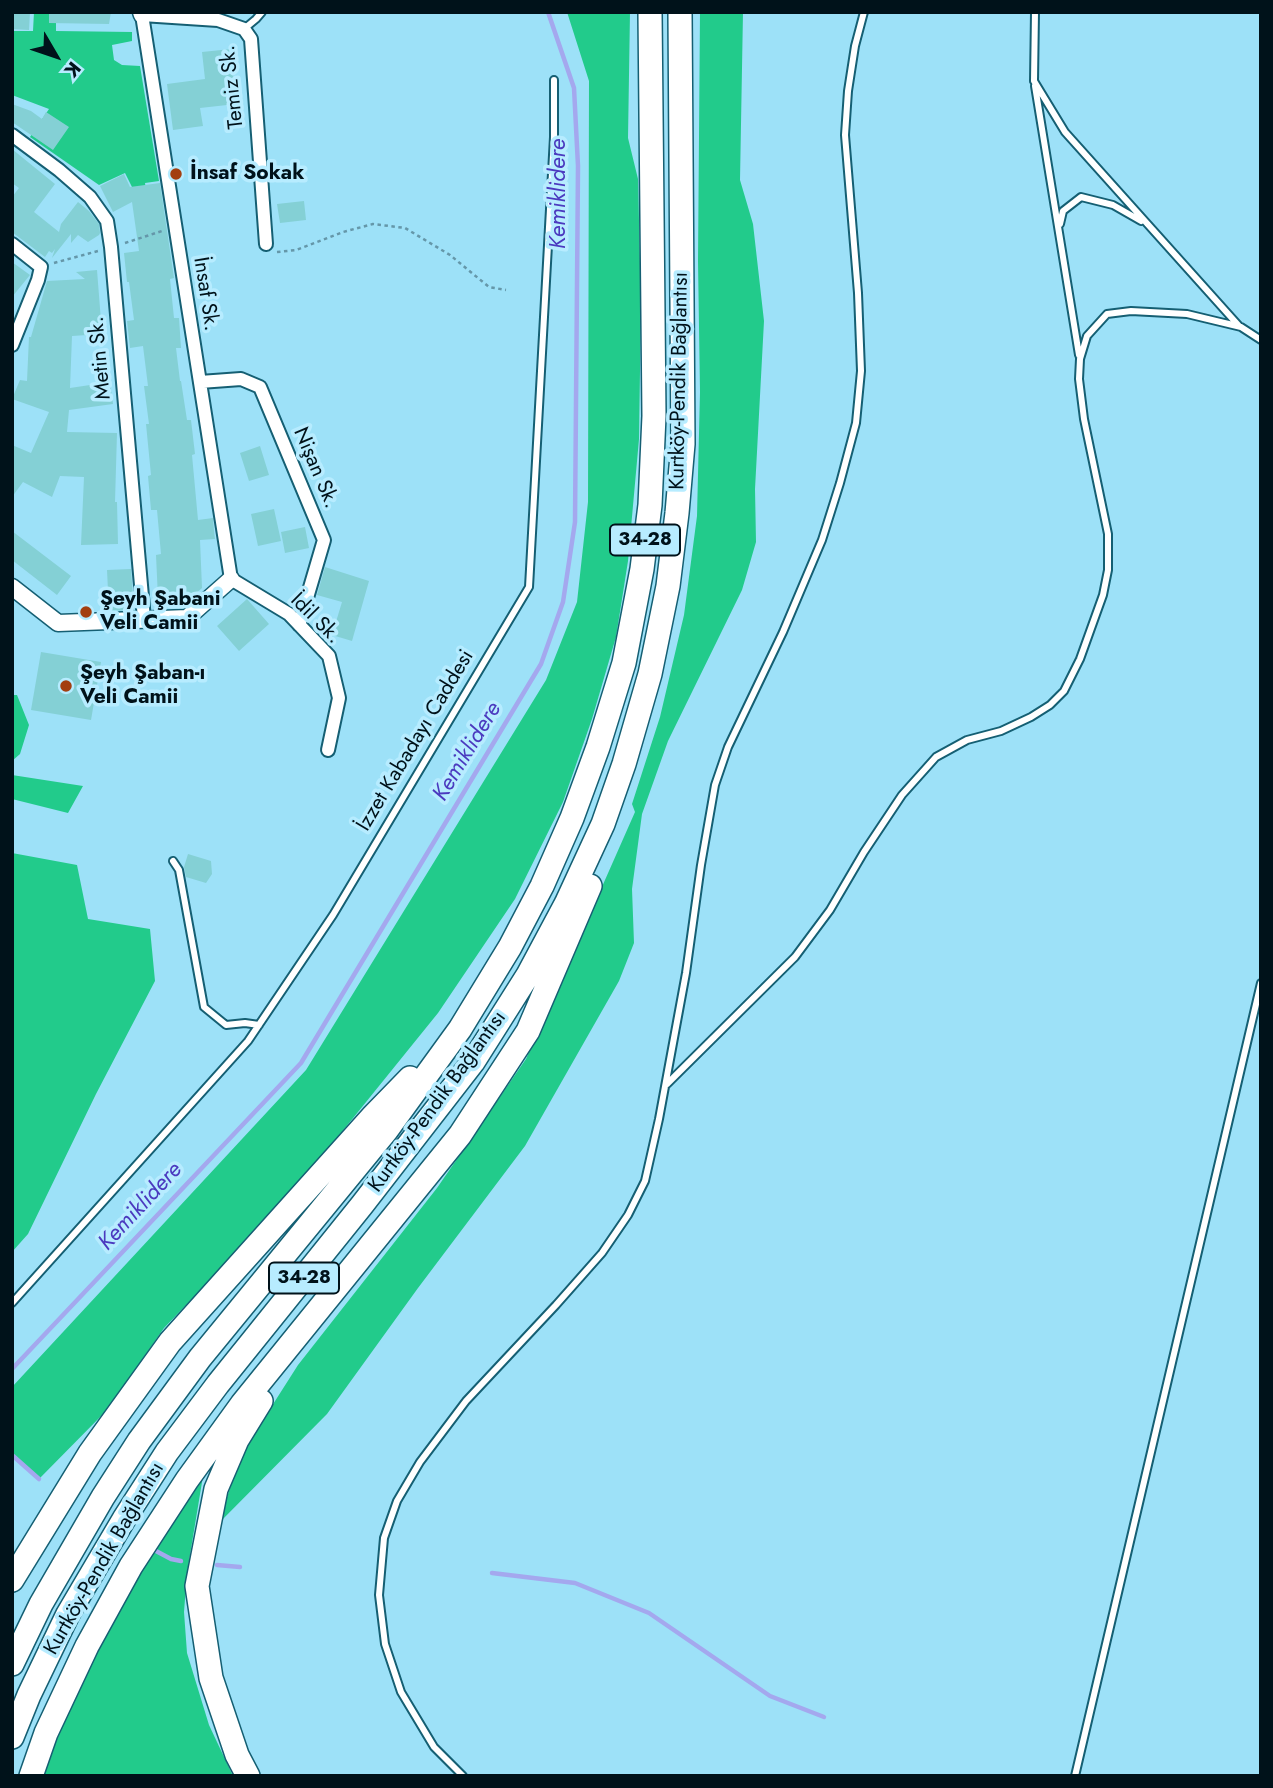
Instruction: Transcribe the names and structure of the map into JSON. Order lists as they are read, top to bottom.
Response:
{
  "streets": {
    "highway": ["Kurtköy-Pendik Bağlantısı", "34-28"],
    "street": [
      "Temiz Sk.",
      "İnsaf Sk.",
      "Metin Sk.",
      "Nişan Sk.",
      "İdil Sk."
    ],
    "lane": ["İzzet Kabadayı Caddesi"]
  },
  "crossings": [
    ["Temiz Sk.", "İnsaf Sk."],
    ["İnsaf Sk.", "Nişan Sk."],
    ["İnsaf Sk.", "İdil Sk."],
    ["Nişan Sk.", "İdil Sk."]
  ],
  "water": ["Kemiklidere"],
  "places": ["İnsaf Sokak", "Şeyh Şabani Veli Camii", "Şeyh Şaban-ı Veli Camii"],
  "north": "bottom right"
}
